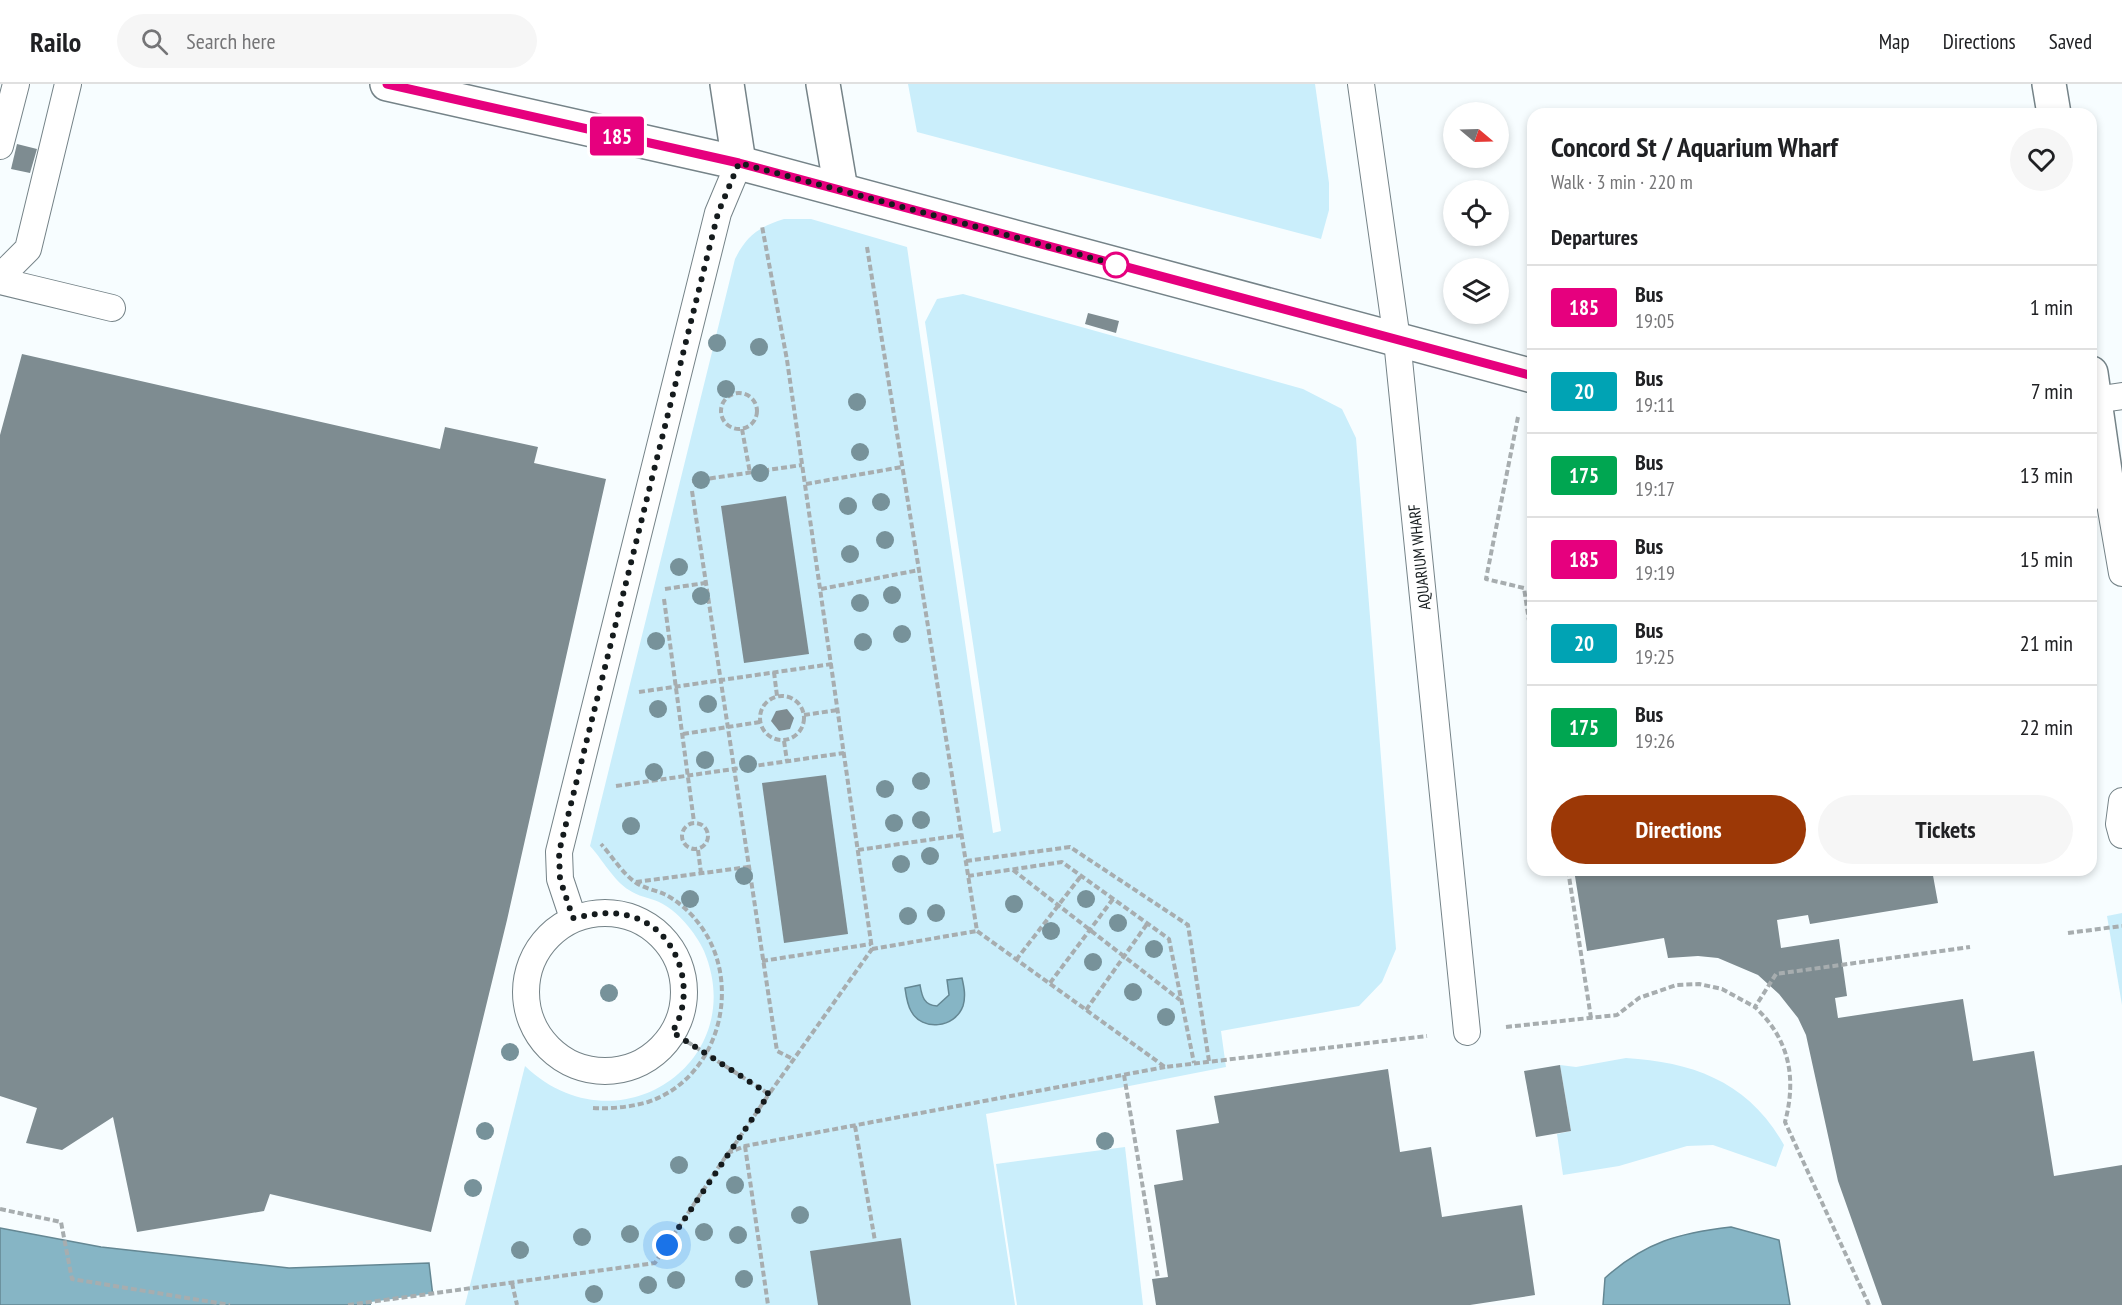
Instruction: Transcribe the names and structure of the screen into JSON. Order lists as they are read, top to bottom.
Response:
{
  "streets": {
    "lane": ["AQUARIUM WHARF"]
  },
  "lines": ["bus line 185"],
  "north": "right",
  "page": {
    "header": "Railo",
    "search": "Search here",
    "nav": ["Map", "Directions", "Saved"],
    "on_map": "185",
    "heading": [
      ["Concord St / Aquarium Wharf", "Walk · 3 min · 220 m"],
      "Departures"
    ],
    "list": [
      {
        "mark": "185",
        "name": "Bus",
        "note": "19:05",
        "value": "1 min"
      },
      {
        "mark": "20",
        "name": "Bus",
        "note": "19:11",
        "value": "7 min"
      },
      {
        "mark": "175",
        "name": "Bus",
        "note": "19:17",
        "value": "13 min"
      },
      {
        "mark": "185",
        "name": "Bus",
        "note": "19:19",
        "value": "15 min"
      },
      {
        "mark": "20",
        "name": "Bus",
        "note": "19:25",
        "value": "21 min"
      },
      {
        "mark": "175",
        "name": "Bus",
        "note": "19:26",
        "value": "22 min"
      }
    ],
    "buttons": ["Directions", "Tickets"]
  }
}
